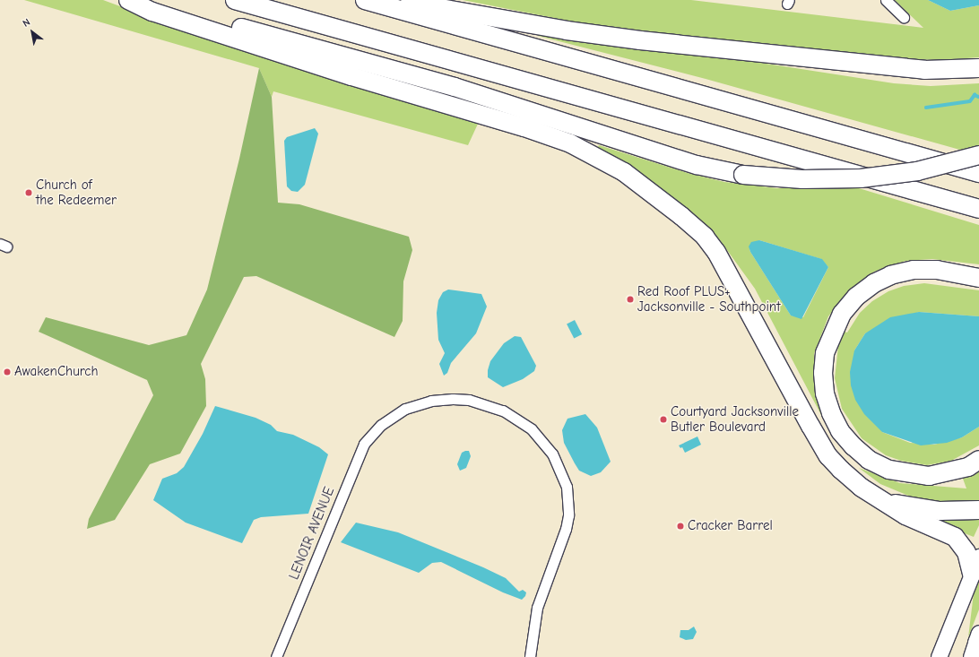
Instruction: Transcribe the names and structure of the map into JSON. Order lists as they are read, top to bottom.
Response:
{
  "streets": {
    "street": ["LENOIR AVENUE"]
  },
  "places": [
    "Church of the Redeemer",
    "Red Roof PLUS+ Jacksonville - Southpoint",
    "AwakenChurch",
    "Courtyard Jacksonville Butler Boulevard",
    "Cracker Barrel"
  ],
  "north": "top left"
}
